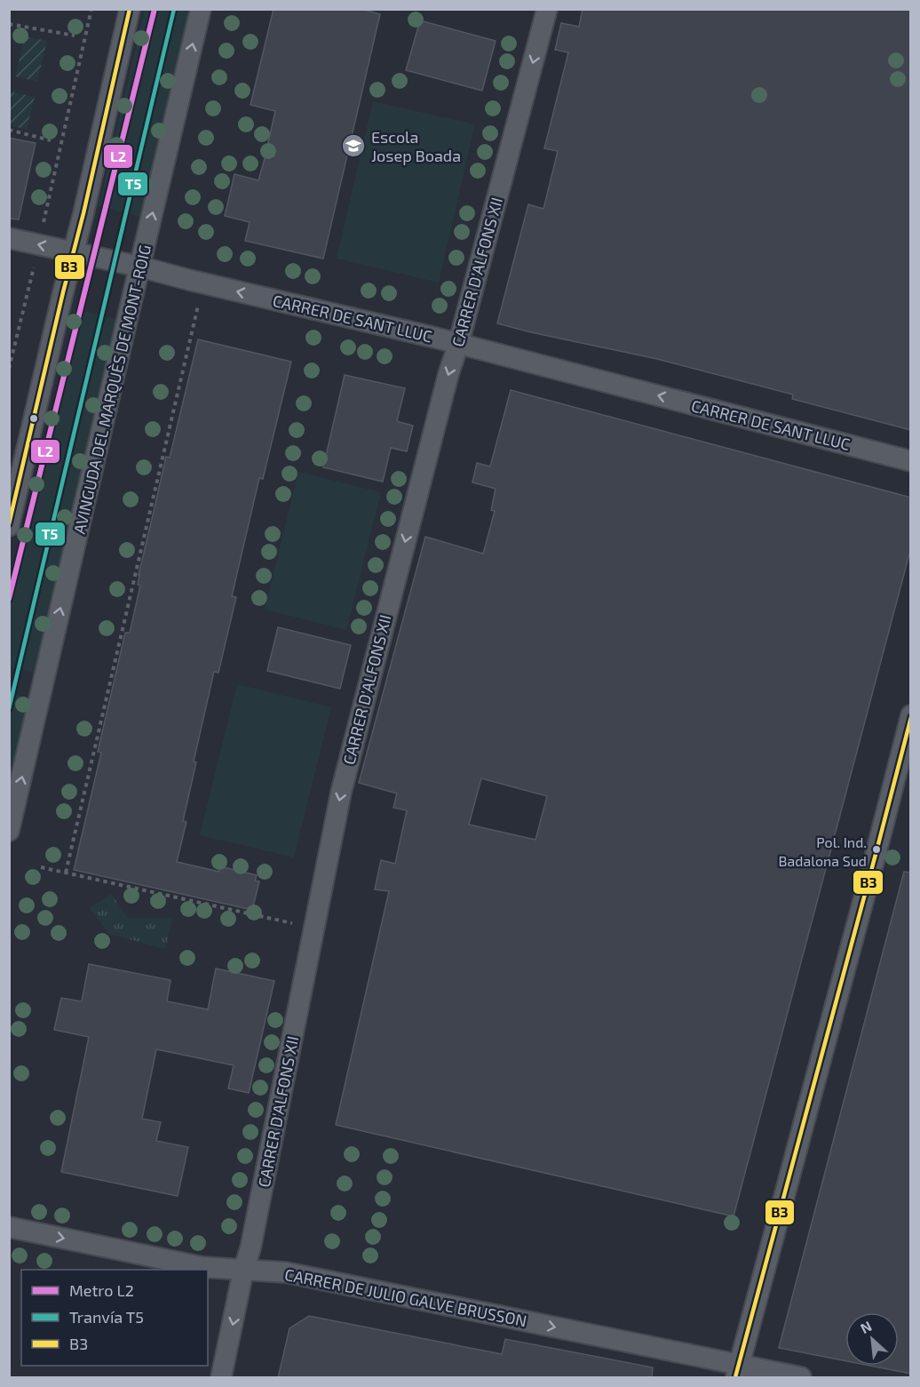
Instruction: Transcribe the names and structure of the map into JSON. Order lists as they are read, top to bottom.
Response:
{
  "streets": {
    "street": [
      "CARRER D'ALFONS XII",
      "CARRER DE SANT LLUC",
      "AVINGUDA DEL MARQUÈS DE MONT-ROIG",
      "CARRER DE JULIO GALVE BRUSSON"
    ]
  },
  "crossings": [
    ["CARRER D'ALFONS XII", "CARRER DE SANT LLUC"],
    ["CARRER D'ALFONS XII", "CARRER DE JULIO GALVE BRUSSON"],
    ["CARRER DE SANT LLUC", "AVINGUDA DEL MARQUÈS DE MONT-ROIG"]
  ],
  "one_way": ["CARRER D'ALFONS XII", "CARRER DE SANT LLUC", "CARRER DE JULIO GALVE BRUSSON"],
  "places": {
    "school or university": ["Escola Josep Boada"],
    "other": ["Pol. Ind. Badalona Sud"]
  },
  "lines": ["metro line L2", "tram line T5", "transit line B3"],
  "legend": ["Metro L2", "Tranvía T5", "B3"],
  "north": "top left"
}
